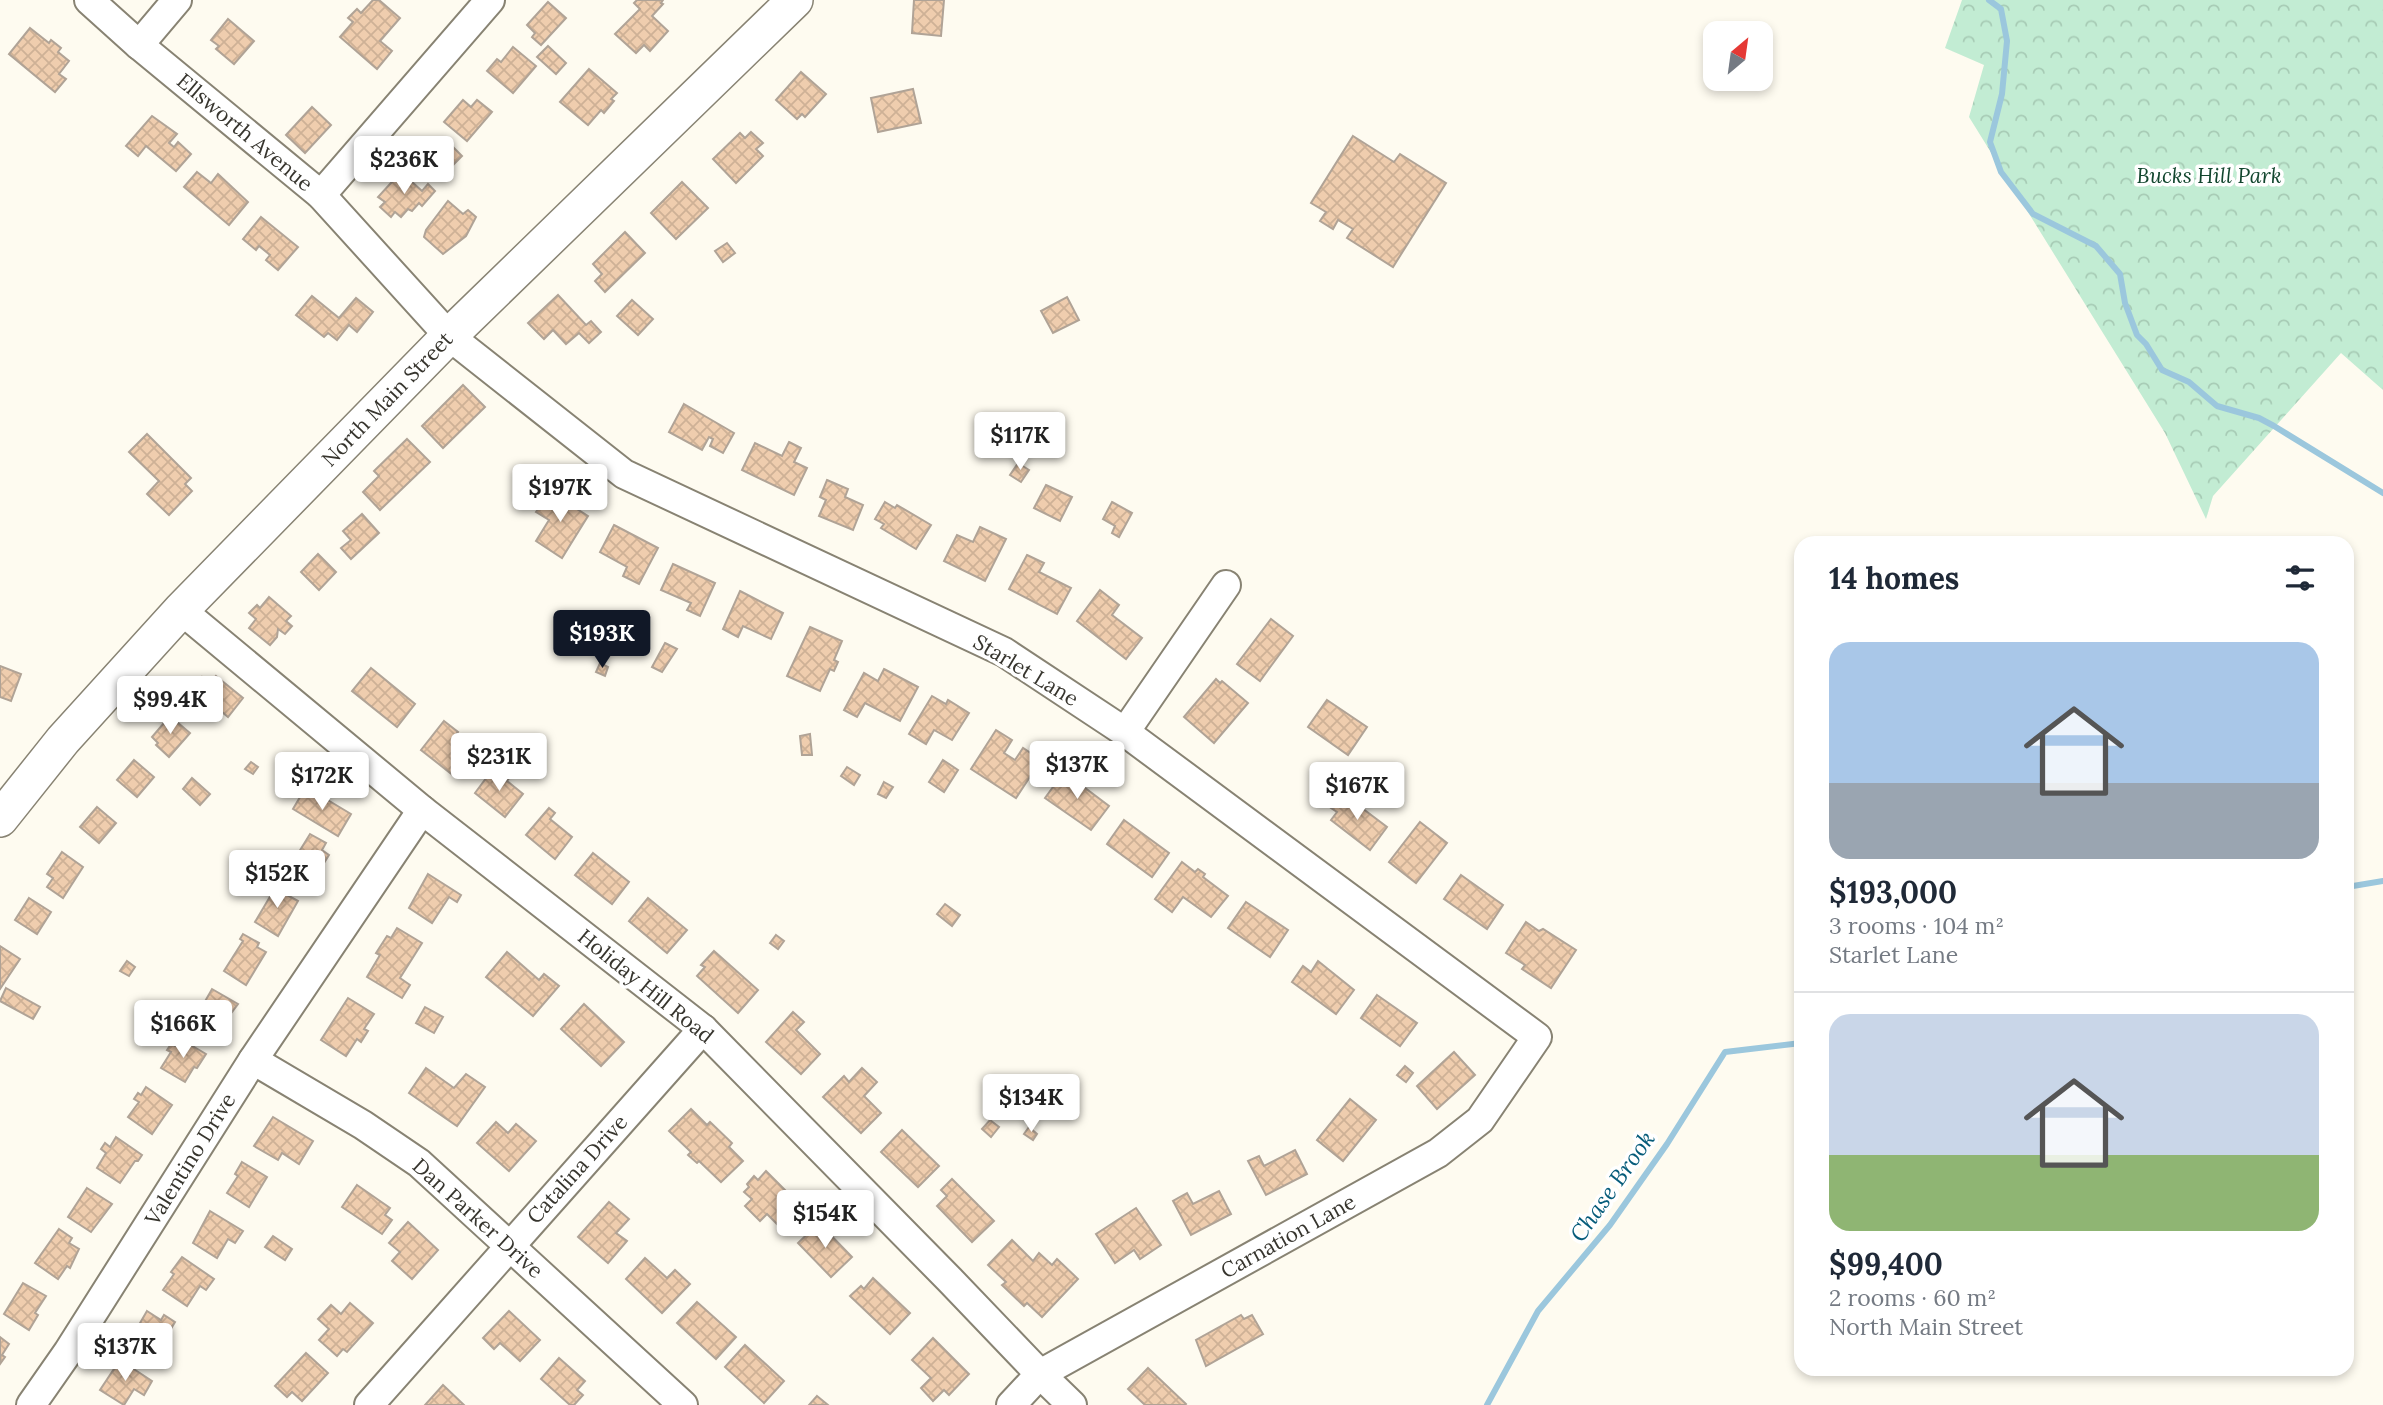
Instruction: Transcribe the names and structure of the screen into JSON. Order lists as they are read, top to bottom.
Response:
{
  "streets": {
    "main road": ["North Main Street"],
    "street": [
      "Ellsworth Avenue",
      "Starlet Lane",
      "Holiday Hill Road",
      "Valentino Drive",
      "Catalina Drive",
      "Dan Parker Drive",
      "Carnation Lane"
    ]
  },
  "crossings": [
    ["Ellsworth Avenue", "North Main Street"],
    ["Ellsworth Avenue", "Starlet Lane"],
    ["North Main Street", "Starlet Lane"],
    ["North Main Street", "Holiday Hill Road"],
    ["Starlet Lane", "Carnation Lane"],
    ["Holiday Hill Road", "Valentino Drive"],
    ["Holiday Hill Road", "Catalina Drive"],
    ["Holiday Hill Road", "Carnation Lane"],
    ["Valentino Drive", "Dan Parker Drive"],
    ["Catalina Drive", "Dan Parker Drive"]
  ],
  "water": ["Chase Brook"],
  "parks": ["Bucks Hill Park"],
  "north": "top right",
  "page": {
    "price": [
      "$236K",
      "$117K",
      "$197K",
      "$193K",
      "$99.4K",
      "$231K",
      "$137K",
      "$172K",
      "$167K",
      "$152K",
      "$166K",
      "$134K",
      "$154K",
      "$137K"
    ],
    "heading": "14 homes",
    "list": [
      {
        "name": "$193,000",
        "note": "3 rooms · 104 m² · Starlet Lane"
      },
      {
        "name": "$99,400",
        "note": "2 rooms · 60 m² · North Main Street"
      }
    ]
  }
}
